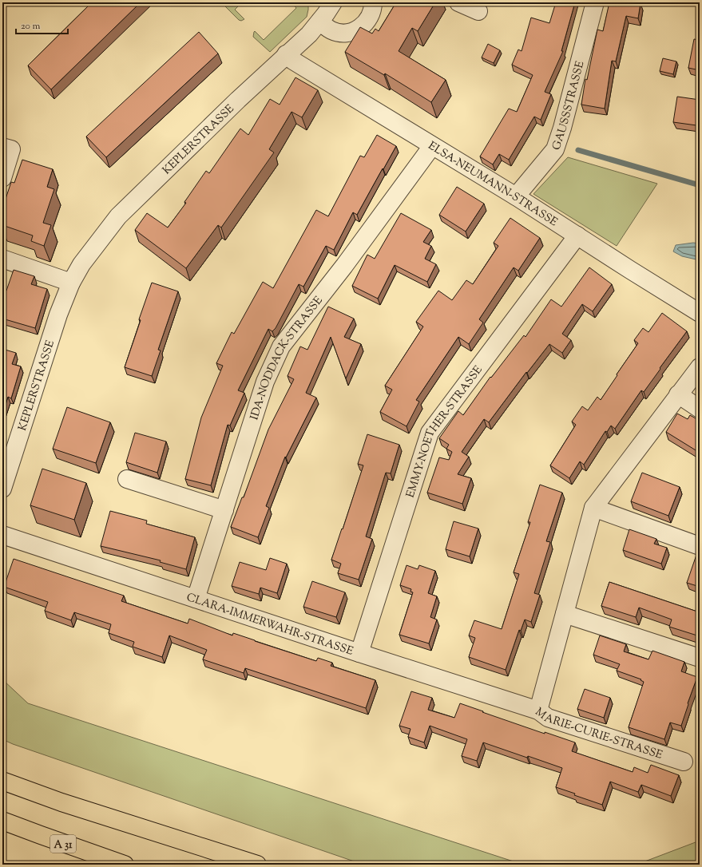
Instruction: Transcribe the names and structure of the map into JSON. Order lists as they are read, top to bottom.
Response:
{
  "streets": {
    "highway": ["A 31"],
    "street": [
      "GAUSSSTRASSE",
      "KEPLERSTRASSE",
      "ELSA-NEUMANN-STRASSE",
      "IDA-NODDACK-STRASSE",
      "EMMY-NOETHER-STRASSE",
      "CLARA-IMMERWAHR-STRASSE",
      "MARIE-CURIE-STRASSE"
    ]
  },
  "crossings": [
    ["GAUSSSTRASSE", "ELSA-NEUMANN-STRASSE"],
    ["KEPLERSTRASSE", "ELSA-NEUMANN-STRASSE"],
    ["ELSA-NEUMANN-STRASSE", "IDA-NODDACK-STRASSE"],
    ["ELSA-NEUMANN-STRASSE", "EMMY-NOETHER-STRASSE"],
    ["IDA-NODDACK-STRASSE", "CLARA-IMMERWAHR-STRASSE"],
    ["EMMY-NOETHER-STRASSE", "CLARA-IMMERWAHR-STRASSE"],
    ["CLARA-IMMERWAHR-STRASSE", "MARIE-CURIE-STRASSE"]
  ],
  "scale_bar": "20 m"
}
